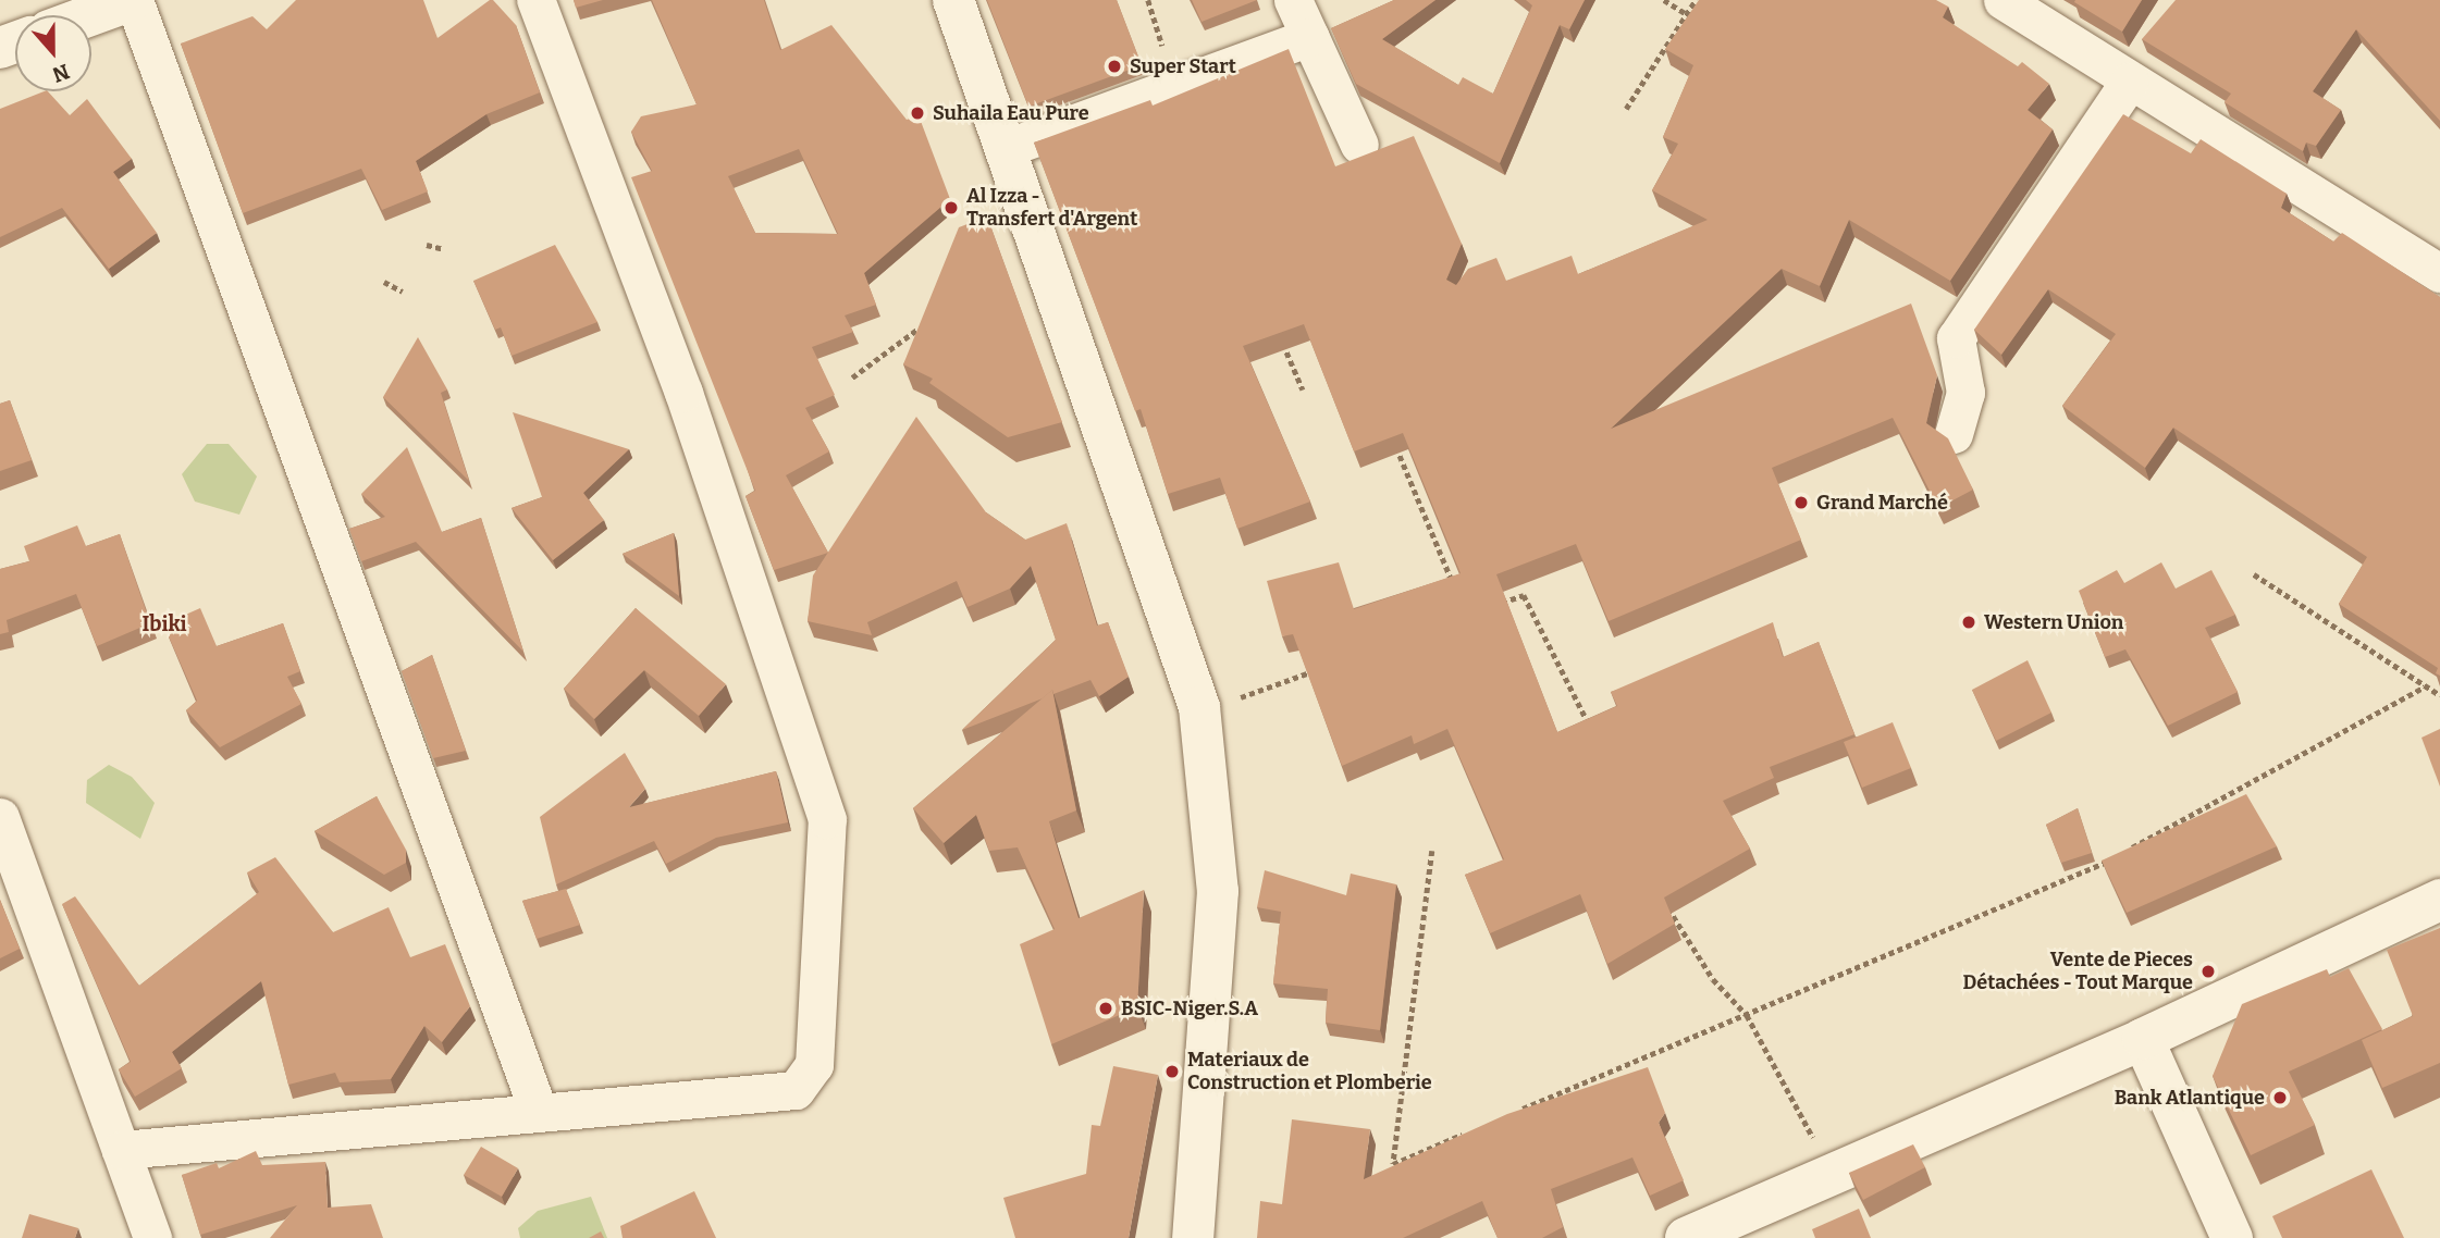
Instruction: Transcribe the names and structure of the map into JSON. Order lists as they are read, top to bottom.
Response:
{
  "districts": ["Ibiki"],
  "places": [
    "Super Start",
    "Suhaila Eau Pure",
    "Al Izza - Transfert d'Argent",
    "Grand Marché",
    "Western Union",
    "Vente de Pieces Détachées - Tout Marque",
    "BSIC-Niger.S.A",
    "Materiaux de Construction et Plomberie",
    "Bank Atlantique"
  ],
  "north": "bottom"
}
